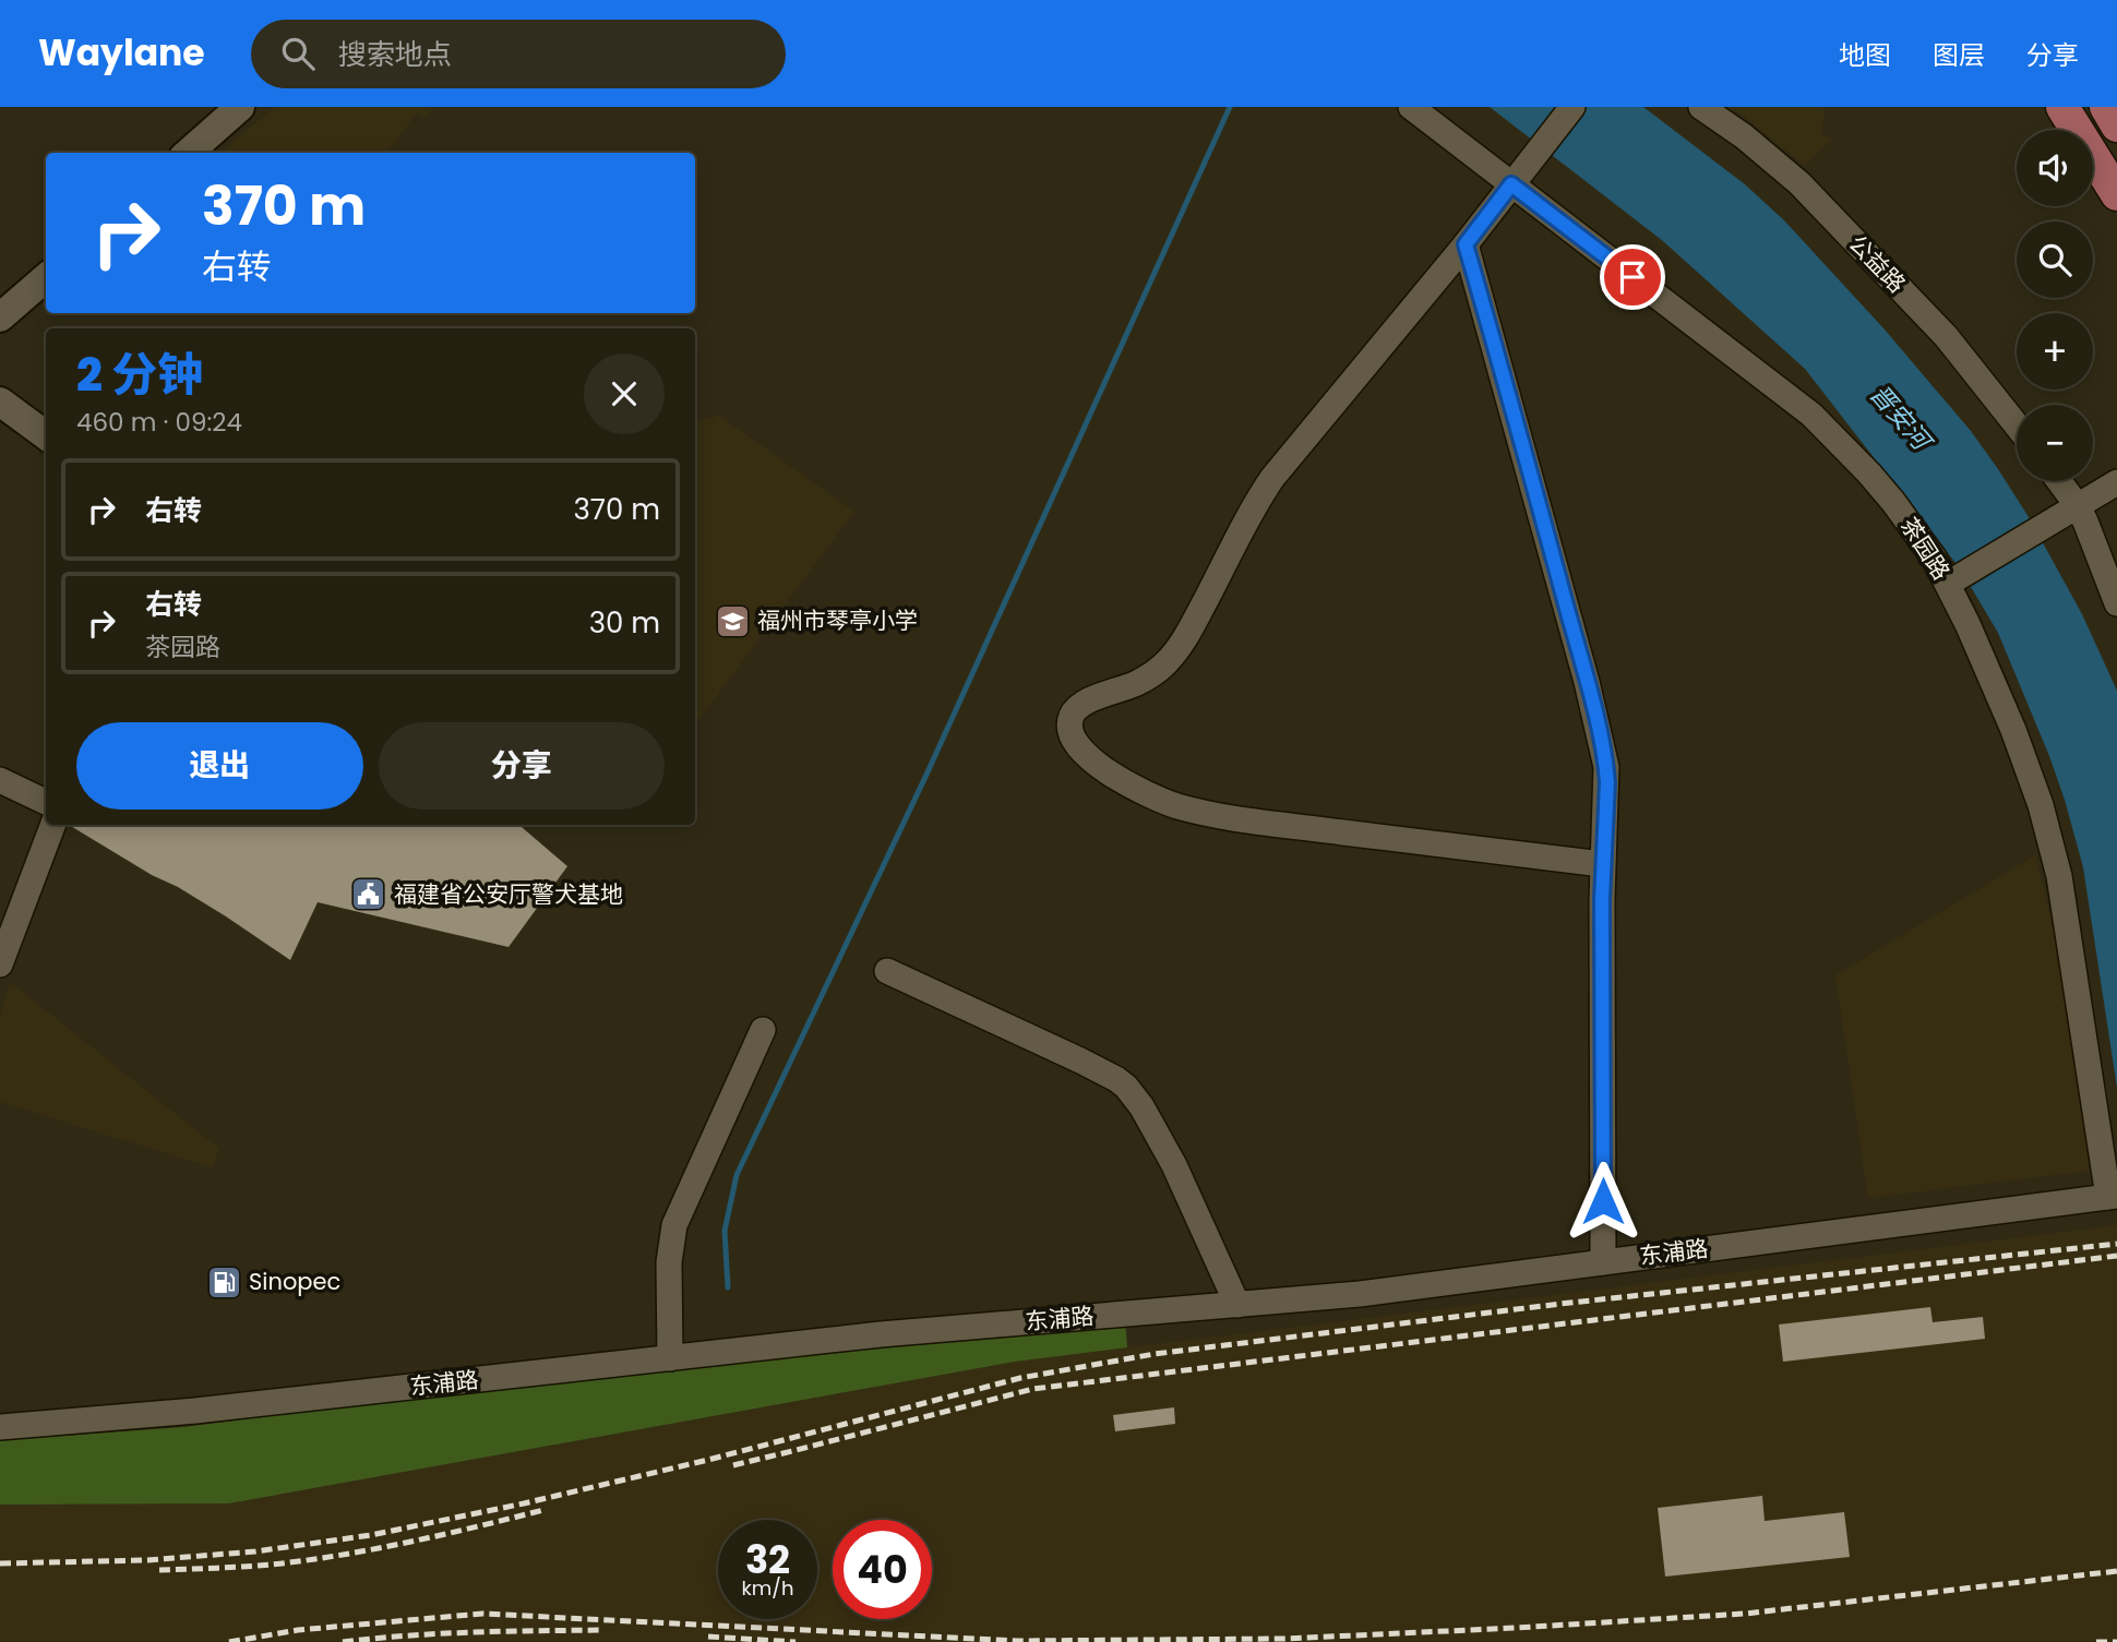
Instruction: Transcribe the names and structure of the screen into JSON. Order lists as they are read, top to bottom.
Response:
{
  "streets": {
    "street": ["公益路", "茶园路", "东浦路"]
  },
  "crossings": [
    ["茶园路", "东浦路"]
  ],
  "water": ["晋安河"],
  "places": {
    "school or university": ["福州市琴亭小学"],
    "public building": ["福建省公安厅警犬基地"],
    "fuel station": ["Sinopec"]
  },
  "page": {
    "header": "Waylane",
    "search": "搜索地点",
    "nav": ["地图", "图层", "分享"],
    "map_buttons": ["+", "−"],
    "turn": ["370 m", "右转"],
    "heading": ["2 分钟", "460 m · 09:24"],
    "list": [
      {
        "name": "右转",
        "value": "370 m"
      },
      {
        "name": "右转",
        "note": "茶园路",
        "value": "30 m"
      }
    ],
    "buttons": ["退出", "分享"],
    "speed": "32 km/h",
    "limit": "40"
  }
}
